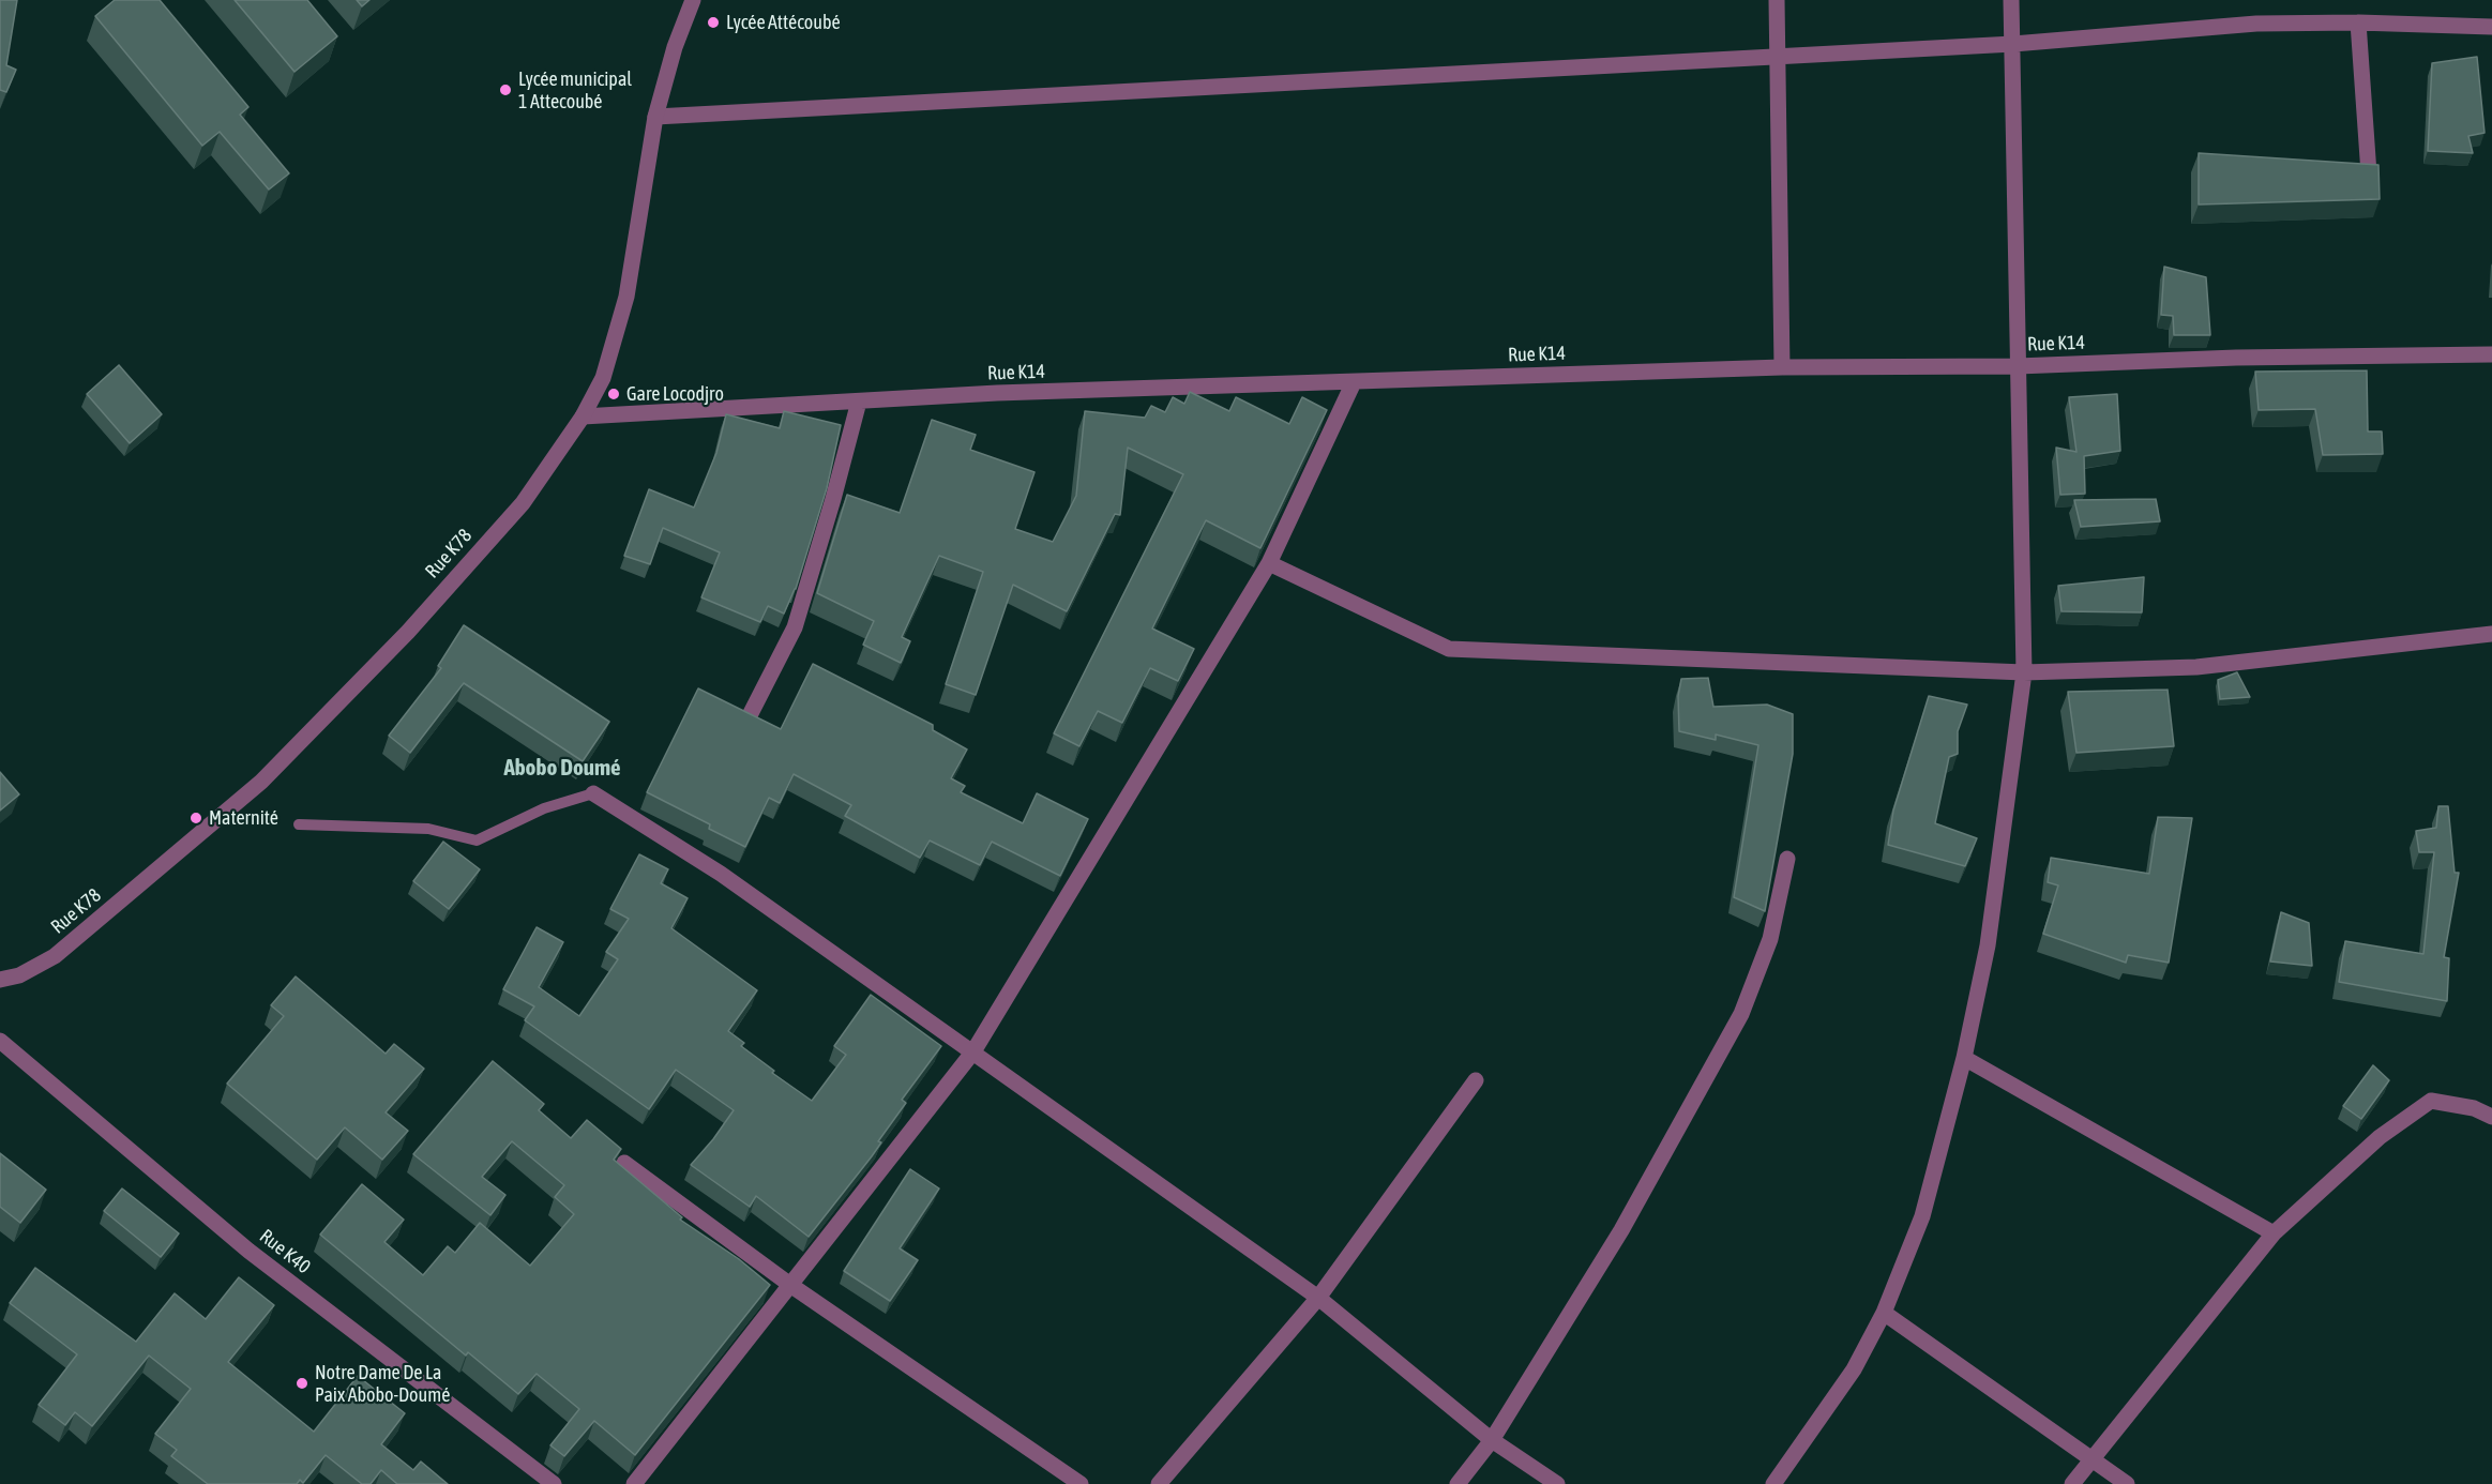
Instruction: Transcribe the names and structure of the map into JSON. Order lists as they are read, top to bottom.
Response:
{
  "streets": {
    "street": ["Rue K14", "Rue K78", "Rue K40"]
  },
  "crossings": [
    ["Rue K14", "Rue K78"]
  ],
  "districts": ["Abobo Doumé"],
  "places": [
    "Lycée Attécoubé",
    "Lycée municipal 1 Attecoubé",
    "Gare Locodjro",
    "Maternité",
    "Notre Dame De La Paix Abobo-Doumé"
  ]
}
